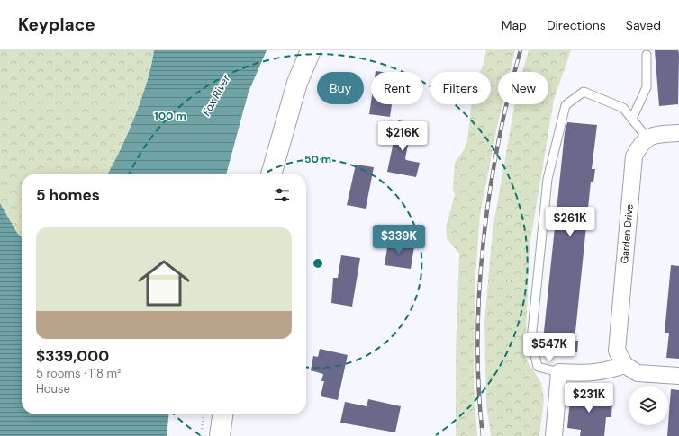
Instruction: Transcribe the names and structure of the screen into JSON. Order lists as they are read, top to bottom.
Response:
{
  "streets": {
    "street": ["Garden Drive"]
  },
  "water": ["Fox River"],
  "page": {
    "header": "Keyplace",
    "nav": ["Map", "Directions", "Saved"],
    "chip": [
      "Buy",
      "Rent",
      "Filters",
      "New"
    ],
    "price": [
      "$216K",
      "$261K",
      "$339K",
      "$547K",
      "$231K"
    ],
    "heading": "5 homes",
    "list": [
      {
        "name": "$339,000",
        "note": "5 rooms · 118 m² · House"
      }
    ]
  },
  "rings": ["100 m", "50 m"]
}
